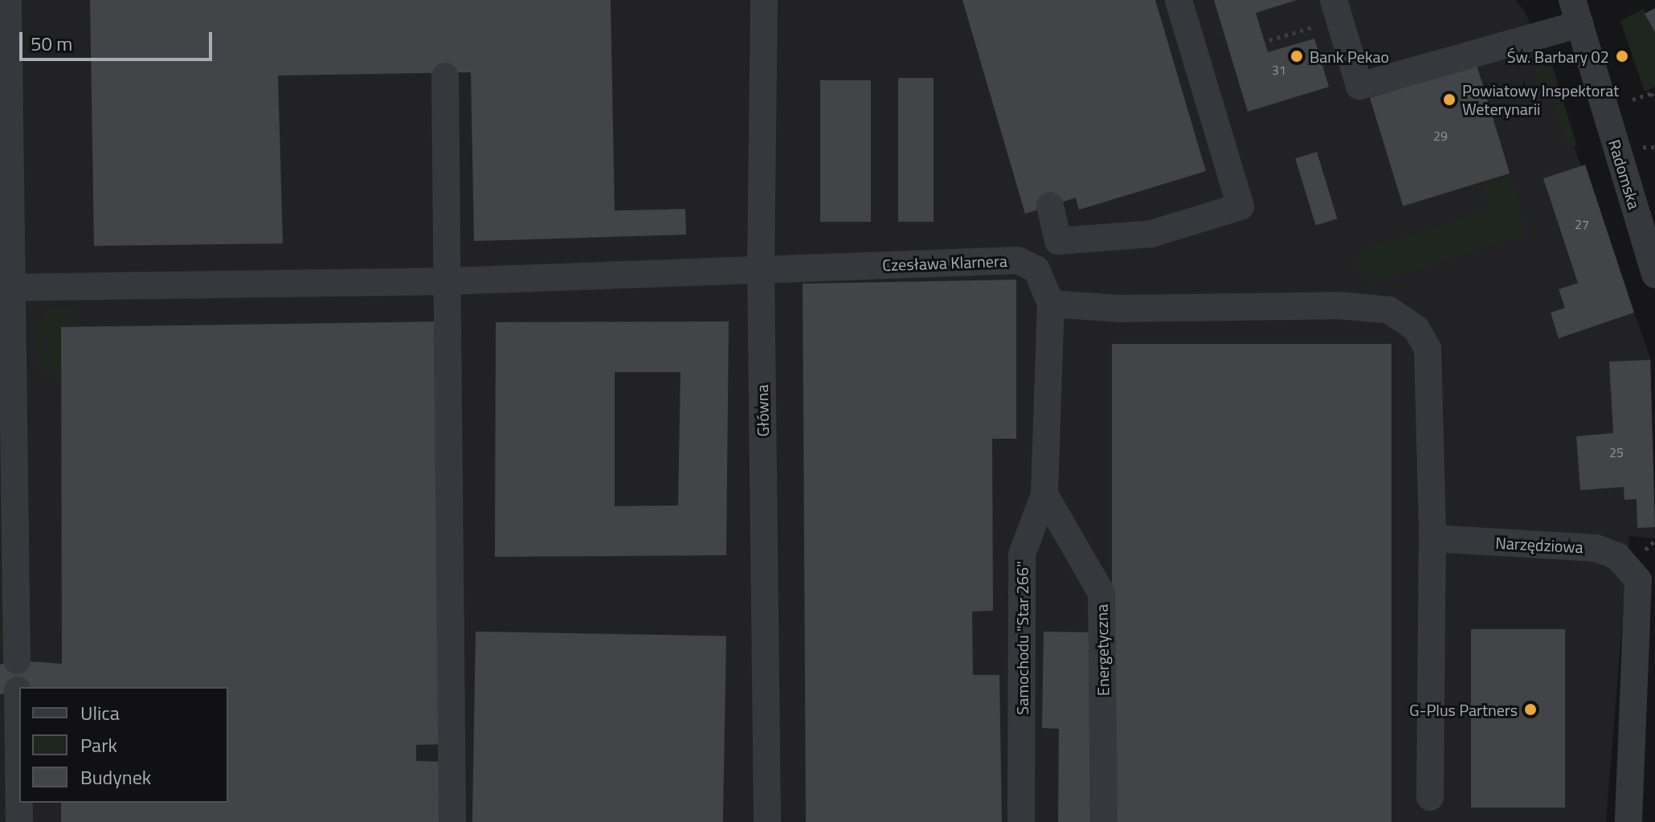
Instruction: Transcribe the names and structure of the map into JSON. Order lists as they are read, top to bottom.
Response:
{
  "streets": {
    "street": [
      "Radomska",
      "Czesława Klarnera",
      "Główna",
      "Narzędziowa",
      "Samochodu \"Star 266\"",
      "Energetyczna"
    ]
  },
  "crossings": [
    ["Czesława Klarnera", "Główna"],
    ["Czesława Klarnera", "Samochodu \"Star 266\""],
    ["Samochodu \"Star 266\"", "Energetyczna"]
  ],
  "places": [
    "Bank Pekao",
    "Św. Barbary 02",
    "Powiatowy Inspektorat Weterynarii",
    "G-Plus Partners"
  ],
  "house_numbers": [
    "31",
    "29",
    "27",
    "25"
  ],
  "legend": ["Ulica", "Park", "Budynek"],
  "scale_bar": "50 m"
}
